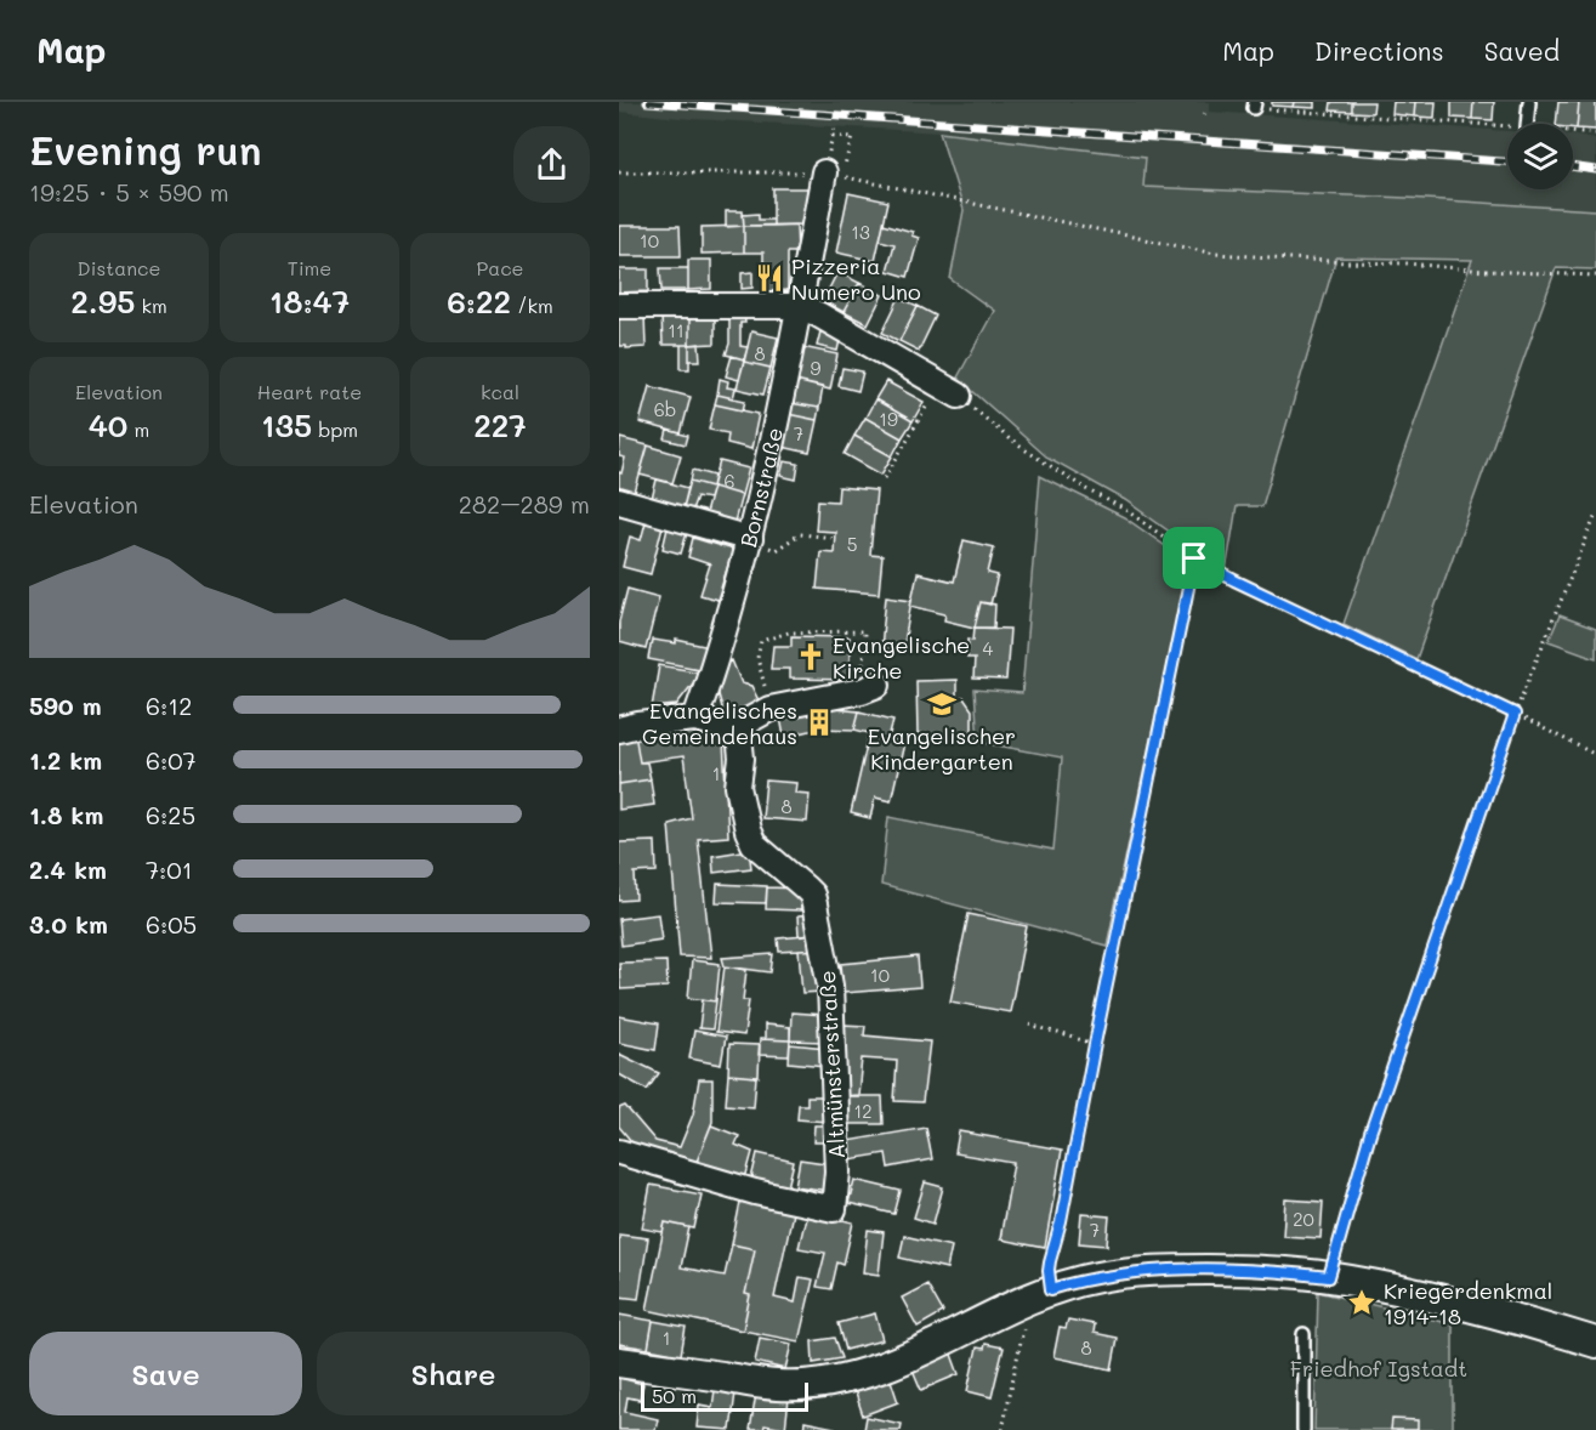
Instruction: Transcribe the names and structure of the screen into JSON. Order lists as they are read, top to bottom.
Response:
{
  "streets": {
    "street": ["Bornstraße", "Altmünsterstraße"]
  },
  "parks": ["Friedhof Igstadt"],
  "places": {
    "restaurant": ["Pizzeria Numero Uno"],
    "church": ["Evangelische Kirche"],
    "school or university": ["Evangelischer Kindergarten"],
    "building": ["Evangelisches Gemeindehaus"],
    "place": ["Kriegerdenkmal 1914-18"]
  },
  "house_numbers": [
    "13",
    "10",
    "11",
    "8",
    "9",
    "6b",
    "19",
    "7",
    "6",
    "5",
    "4",
    "1",
    "8",
    "10",
    "12",
    "20",
    "7",
    "1",
    "8"
  ],
  "scale_bar": "50 m",
  "page": {
    "header": "Map",
    "nav": ["Map", "Directions", "Saved"],
    "heading": ["Evening run", "19:25 · 5 × 590 m"],
    "stats": [
      ["Distance", "2.95 km"],
      ["Time", "18:47"],
      ["Pace", "6:22 /km"],
      ["Elevation", "40 m"],
      ["Heart rate", "135 bpm"],
      ["kcal", "227"]
    ],
    "chart": ["Elevation", "282–289 m"],
    "list": [
      {
        "name": "590 m",
        "note": "6:12"
      },
      {
        "name": "1.2 km",
        "note": "6:07"
      },
      {
        "name": "1.8 km",
        "note": "6:25"
      },
      {
        "name": "2.4 km",
        "note": "7:01"
      },
      {
        "name": "3.0 km",
        "note": "6:05"
      }
    ],
    "buttons": ["Save", "Share"],
    "scale": "50 m"
  }
}
